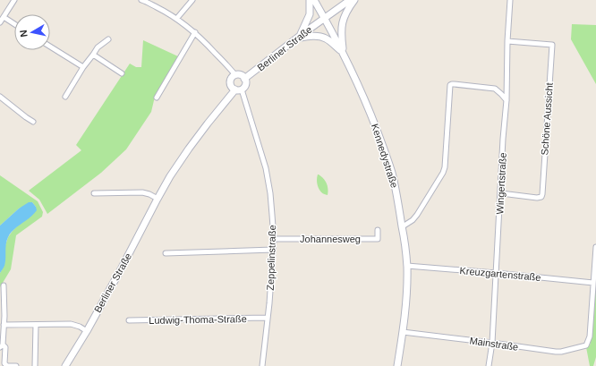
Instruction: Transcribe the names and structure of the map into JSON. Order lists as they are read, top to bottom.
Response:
{
  "streets": {
    "street": [
      "Berliner Straße",
      "Schöne Aussicht",
      "Kennedystraße",
      "Wingertstraße",
      "Johannesweg",
      "Zeppelinstraße",
      "Kreuzgartenstraße",
      "Ludwig-Thoma-Straße",
      "Mainstraße"
    ]
  },
  "crossings": [
    ["Berliner Straße", "Kennedystraße"],
    ["Berliner Straße", "Zeppelinstraße"],
    ["Schöne Aussicht", "Wingertstraße"],
    ["Kennedystraße", "Kreuzgartenstraße"],
    ["Kennedystraße", "Mainstraße"],
    ["Wingertstraße", "Kreuzgartenstraße"],
    ["Wingertstraße", "Mainstraße"],
    ["Johannesweg", "Zeppelinstraße"],
    ["Zeppelinstraße", "Ludwig-Thoma-Straße"],
    ["Kreuzgartenstraße", "Mainstraße"]
  ],
  "north": "left"
}
